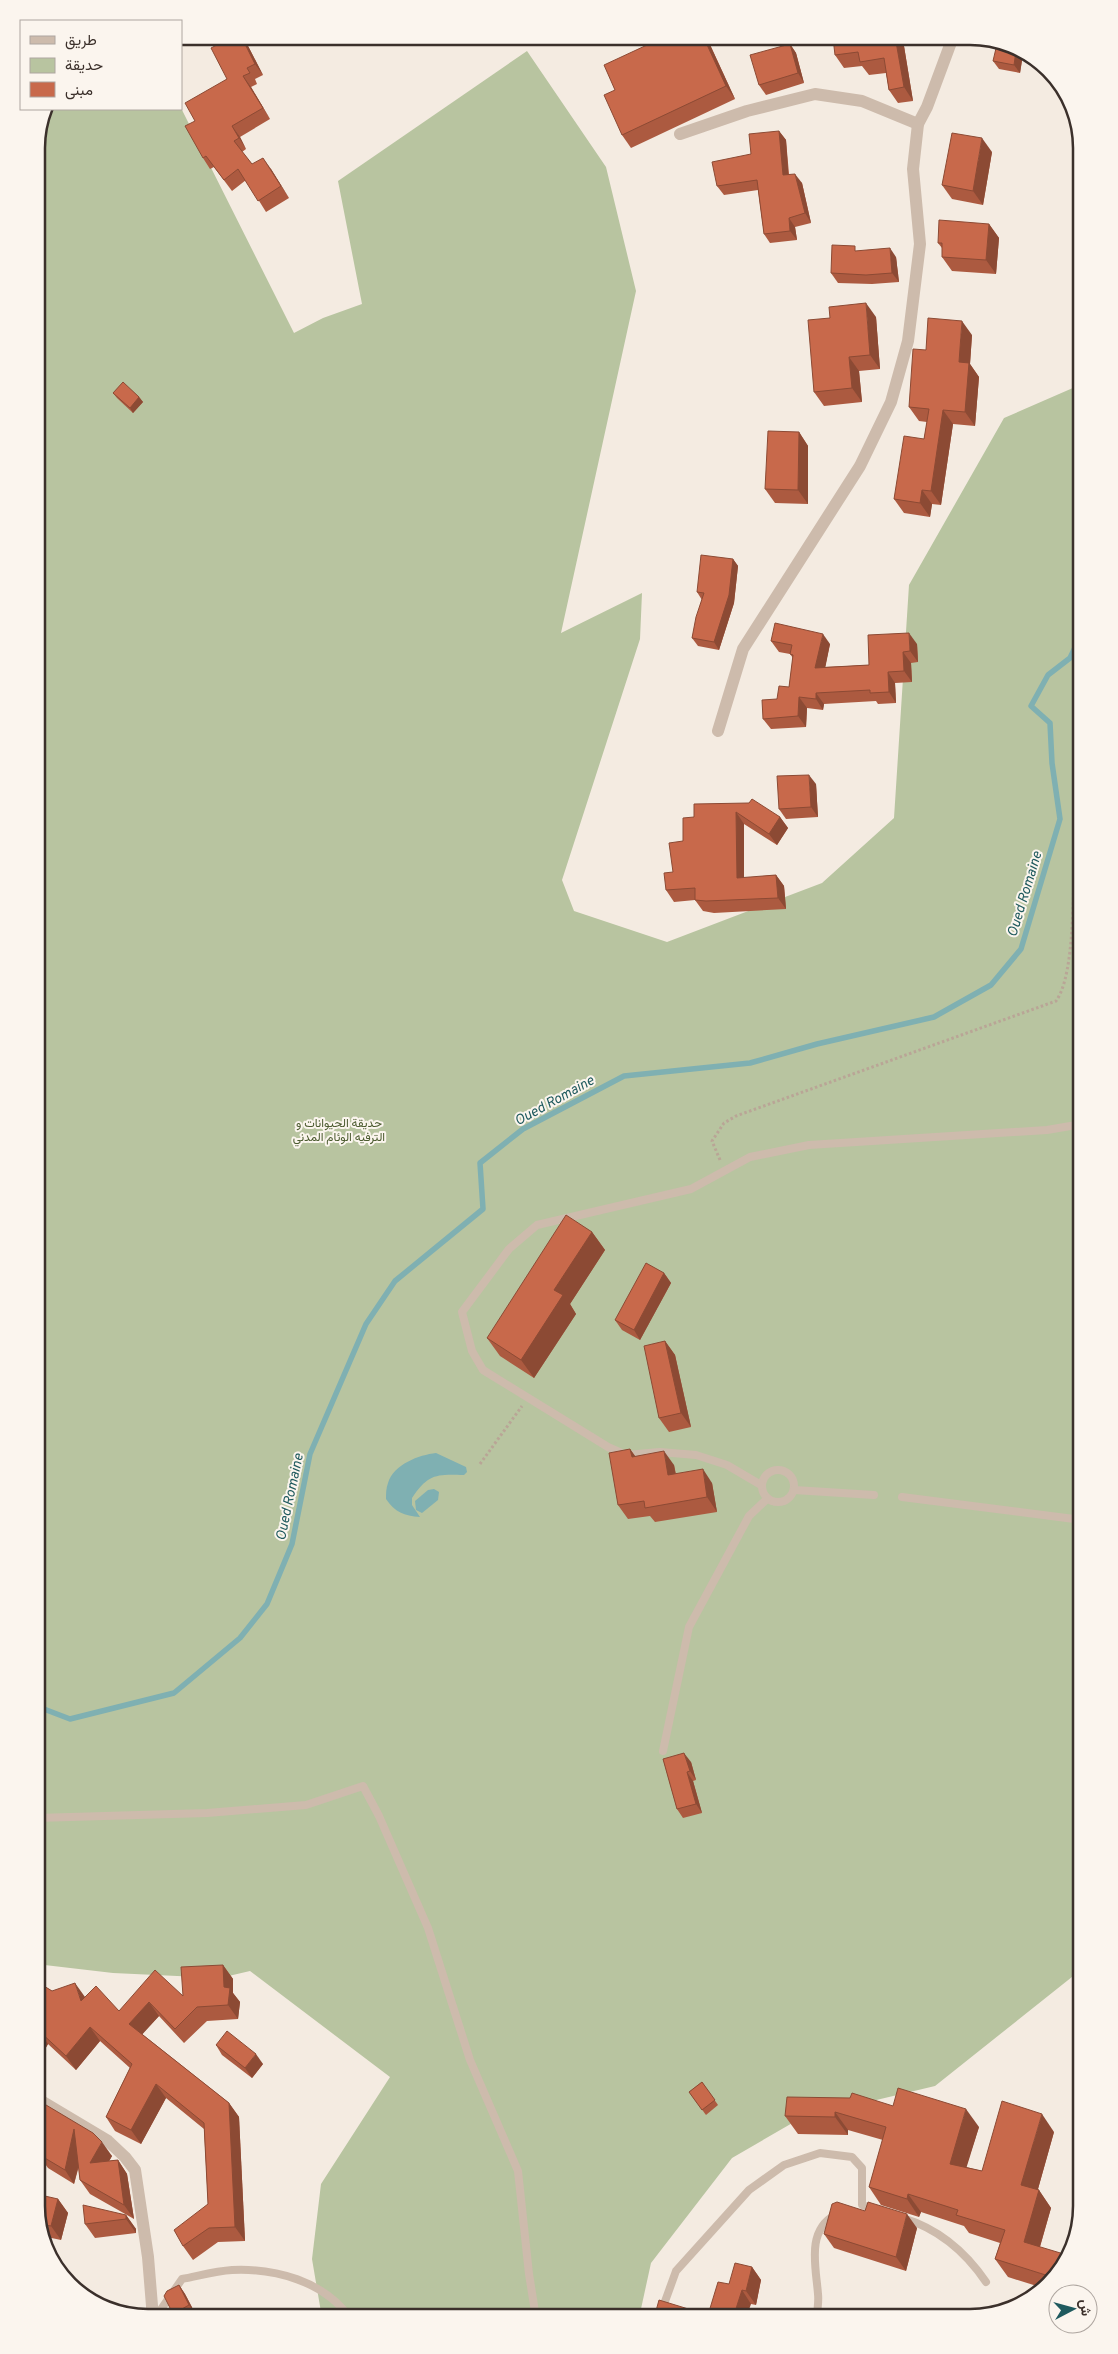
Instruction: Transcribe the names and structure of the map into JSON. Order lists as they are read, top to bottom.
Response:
{
  "water": ["Oued Romaine"],
  "parks": ["حديقة الحيوانات و الترفيه الوئام المدني"],
  "legend": ["طريق", "حديقة", "مبنى"],
  "north": "right"
}
